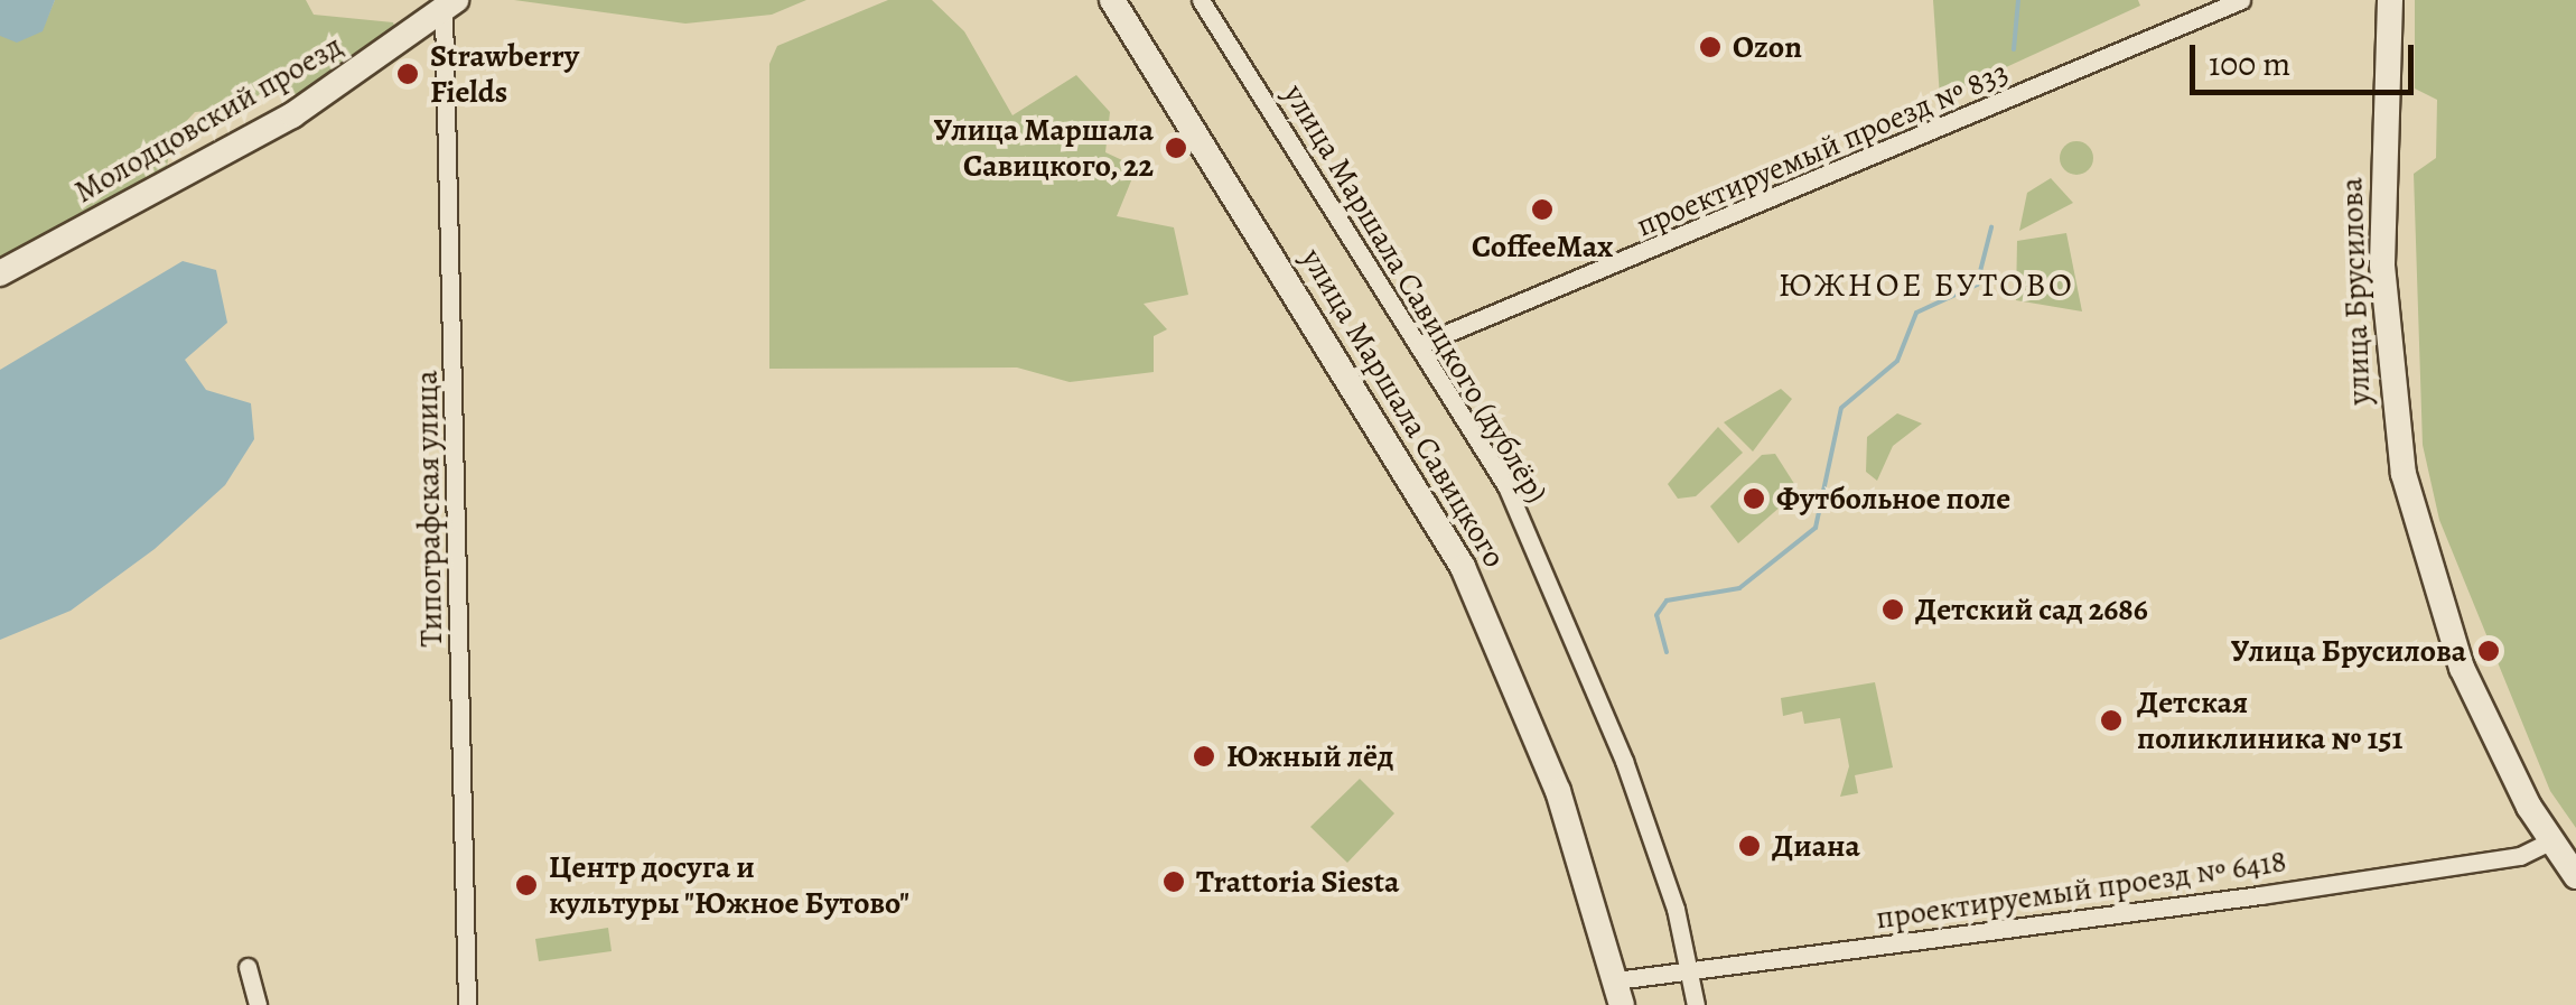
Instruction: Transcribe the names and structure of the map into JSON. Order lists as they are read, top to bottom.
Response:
{
  "streets": {
    "street": [
      "Молодцовский проезд",
      "проектируемый проезд № 833",
      "улица Брусилова",
      "улица Маршала Савицкого (дублёр)",
      "улица Маршала Савицкого",
      "Типографская улица",
      "проектируемый проезд № 6418"
    ]
  },
  "crossings": [
    ["Молодцовский проезд", "Типографская улица"],
    ["проектируемый проезд № 833", "улица Маршала Савицкого (дублёр)"],
    ["улица Брусилова", "проектируемый проезд № 6418"],
    ["улица Маршала Савицкого (дублёр)", "проектируемый проезд № 6418"],
    ["улица Маршала Савицкого", "проектируемый проезд № 6418"]
  ],
  "districts": ["ЮЖНОЕ БУТОВО"],
  "places": [
    "Ozon",
    "Strawberry Fields",
    "Улица Маршала Савицкого, 22",
    "CoffeeMax",
    "Футбольное поле",
    "Детский сад 2686",
    "Улица Брусилова",
    "Детская поликлиника № 151",
    "Южный лёд",
    "Диана",
    "Trattoria Siesta",
    "Центр досуга и культуры \"Южное Бутово\""
  ],
  "scale_bar": "100 m"
}
